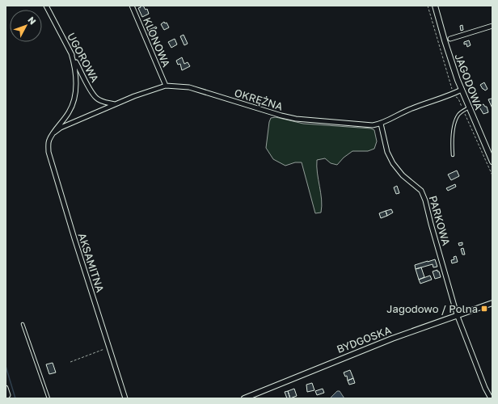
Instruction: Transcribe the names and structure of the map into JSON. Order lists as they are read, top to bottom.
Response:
{
  "streets": {
    "street": [
      "KLONOWA",
      "UGOROWA",
      "JAGODOWA",
      "OKRĘŻNA",
      "PARKOWA",
      "AKSAMITNA",
      "BYDGOSKA"
    ]
  },
  "crossings": [
    ["KLONOWA", "OKRĘŻNA"],
    ["UGOROWA", "OKRĘŻNA"],
    ["UGOROWA", "AKSAMITNA"],
    ["JAGODOWA", "OKRĘŻNA"],
    ["OKRĘŻNA", "PARKOWA"],
    ["OKRĘŻNA", "AKSAMITNA"],
    ["PARKOWA", "BYDGOSKA"]
  ],
  "places": {
    "transit": ["Jagodowo / Polna"]
  },
  "north": "top right"
}
